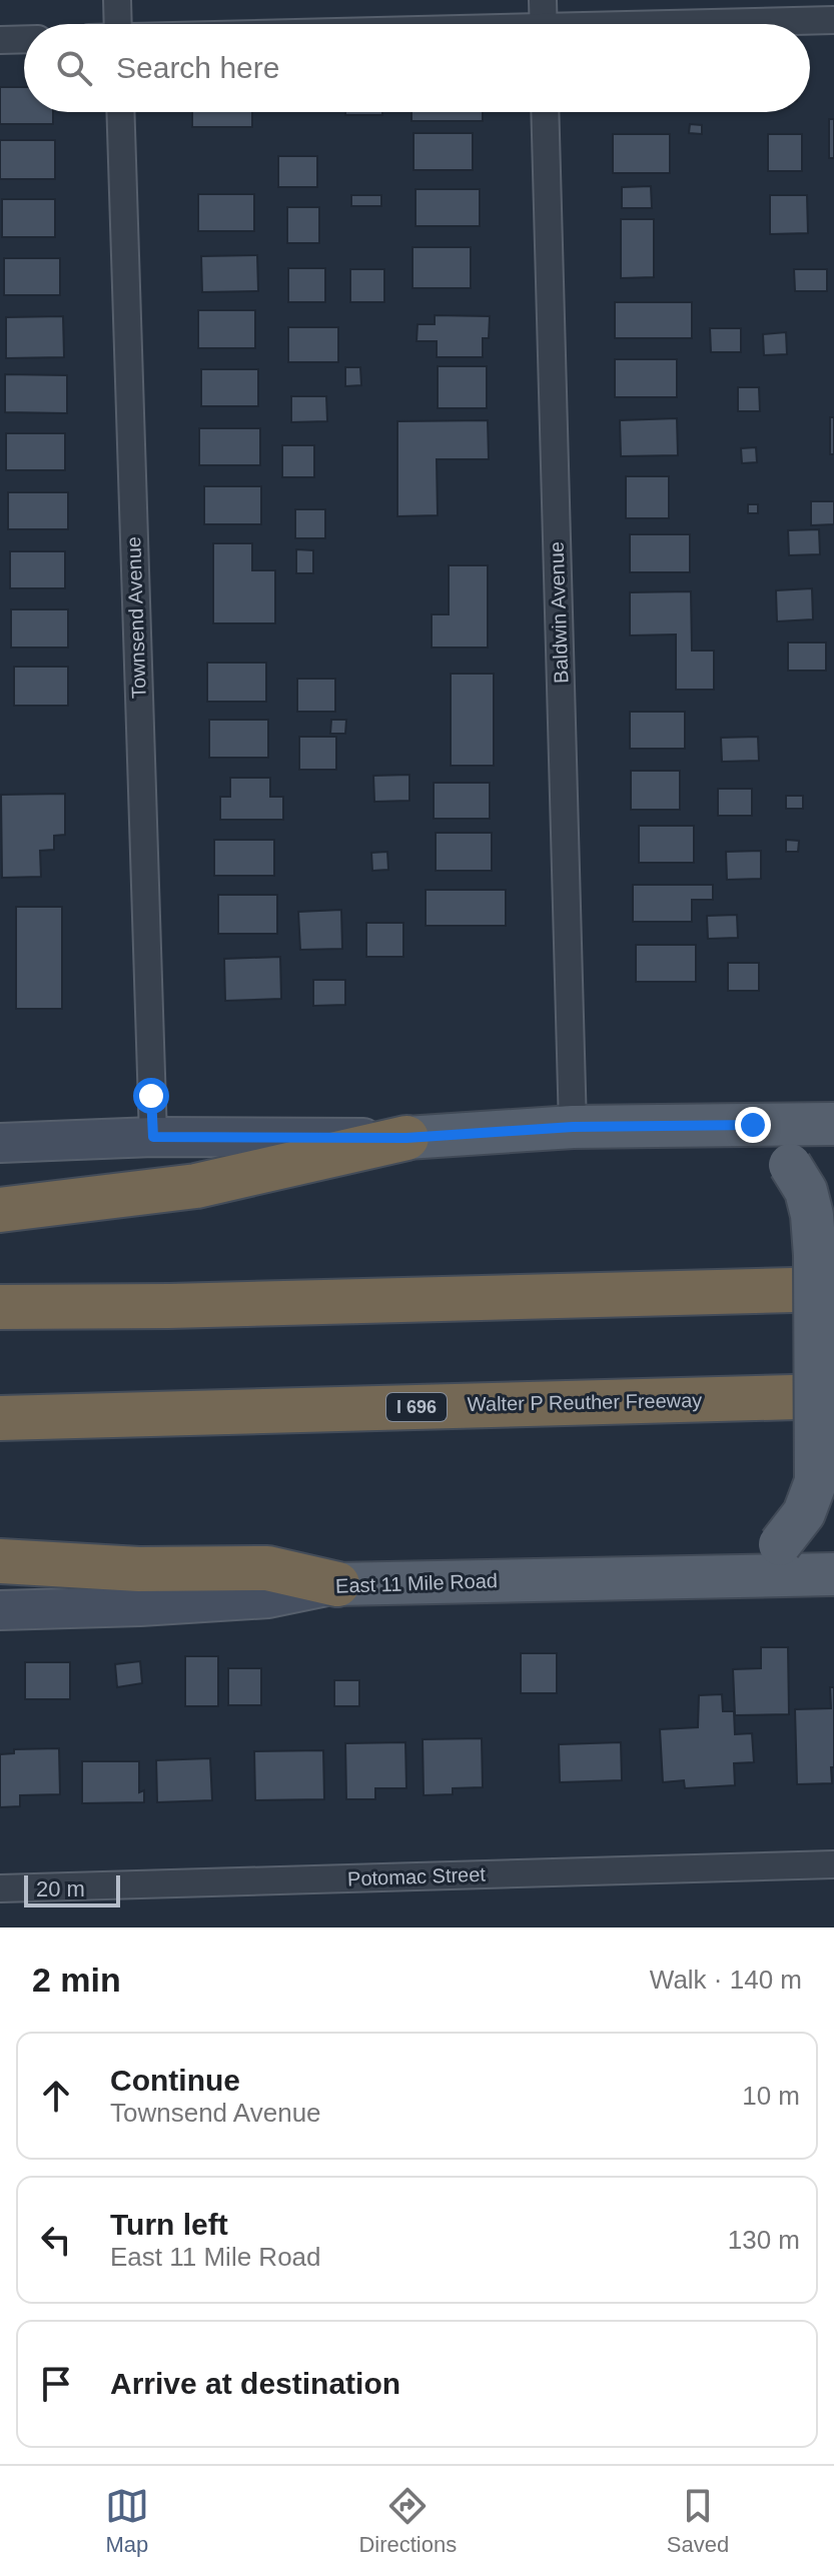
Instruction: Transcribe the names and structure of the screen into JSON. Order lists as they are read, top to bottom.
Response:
{
  "streets": {
    "highway": ["Walter P Reuther Freeway", "I 696"],
    "main road": ["East 11 Mile Road"],
    "street": ["Baldwin Avenue", "Townsend Avenue", "Potomac Street"]
  },
  "scale_bar": "20 m",
  "page": {
    "search": "Search here",
    "scale": "20 m",
    "heading": ["2 min", "Walk · 140 m"],
    "list": [
      ["Continue", "Townsend Avenue", "10 m"],
      ["Turn left", "East 11 Mile Road", "130 m"],
      "Arrive at destination"
    ],
    "nav": ["Map", "Directions", "Saved"]
  }
}
